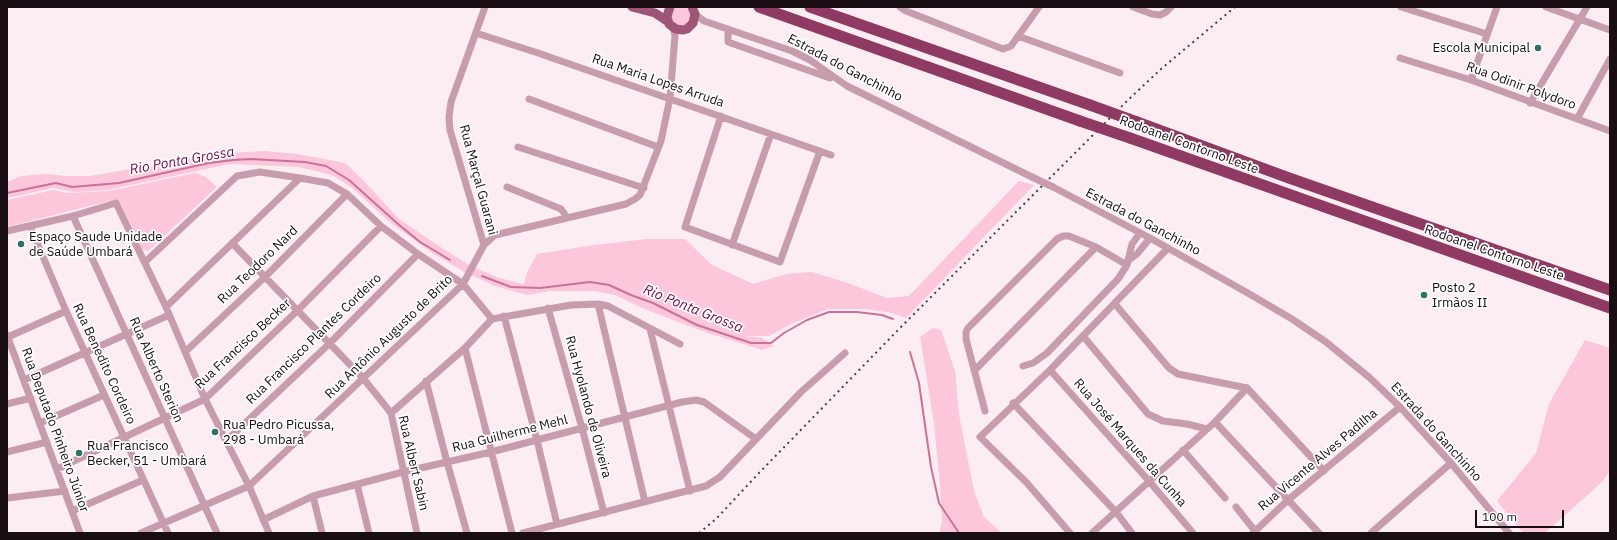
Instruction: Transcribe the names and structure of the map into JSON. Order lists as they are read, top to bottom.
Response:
{
  "streets": {
    "highway": ["Rodoanel Contorno Leste"],
    "street": [
      "Estrada do Ganchinho",
      "Rua Maria Lopes Arruda",
      "Rua Odinir Polydoro",
      "Rua Marçal Guarani",
      "Rua Teodoro Nard",
      "Rua Antônio Augusto de Brito",
      "Rua Francisco Plantes Cordeiro",
      "Rua Francisco Becker",
      "Rua Benedito Cordeiro",
      "Rua Alberto Sterion",
      "Rua Hyolando de Oliveira",
      "Rua Deputado Pinheiro Júnior",
      "Rua Guilherme Mehl",
      "Rua José Marques da Cunha",
      "Rua Vicente Alves Padilha",
      "Rua Albert Sabin"
    ]
  },
  "crossings": [
    ["Estrada do Ganchinho", "Rua Vicente Alves Padilha"],
    ["Rua Maria Lopes Arruda", "Rua Marçal Guarani"],
    ["Rua Maria Lopes Arruda", "Rua Antônio Augusto de Brito"],
    ["Rua Marçal Guarani", "Rua Antônio Augusto de Brito"],
    ["Rua Teodoro Nard", "Rua Albert Sabin"],
    ["Rua Antônio Augusto de Brito", "Rua Benedito Cordeiro"],
    ["Rua Antônio Augusto de Brito", "Rua Alberto Sterion"],
    ["Rua Antônio Augusto de Brito", "Rua Albert Sabin"],
    ["Rua Francisco Plantes Cordeiro", "Rua Albert Sabin"],
    ["Rua Francisco Becker", "Rua Benedito Cordeiro"],
    ["Rua Francisco Becker", "Rua Alberto Sterion"],
    ["Rua Francisco Becker", "Rua Deputado Pinheiro Júnior"],
    ["Rua Francisco Becker", "Rua Albert Sabin"],
    ["Rua Hyolando de Oliveira", "Rua Guilherme Mehl"],
    ["Rua Guilherme Mehl", "Rua Albert Sabin"]
  ],
  "water": ["Rio Ponta Grossa"],
  "places": [
    "Escola Municipal",
    "Espaço Saude Unidade de Saúde Umbará",
    "Posto 2 Irmãos II",
    "Rua Pedro Picussa, 298 - Umbará",
    "Rua Francisco Becker, 51 - Umbará"
  ],
  "scale_bar": "100 m"
}
